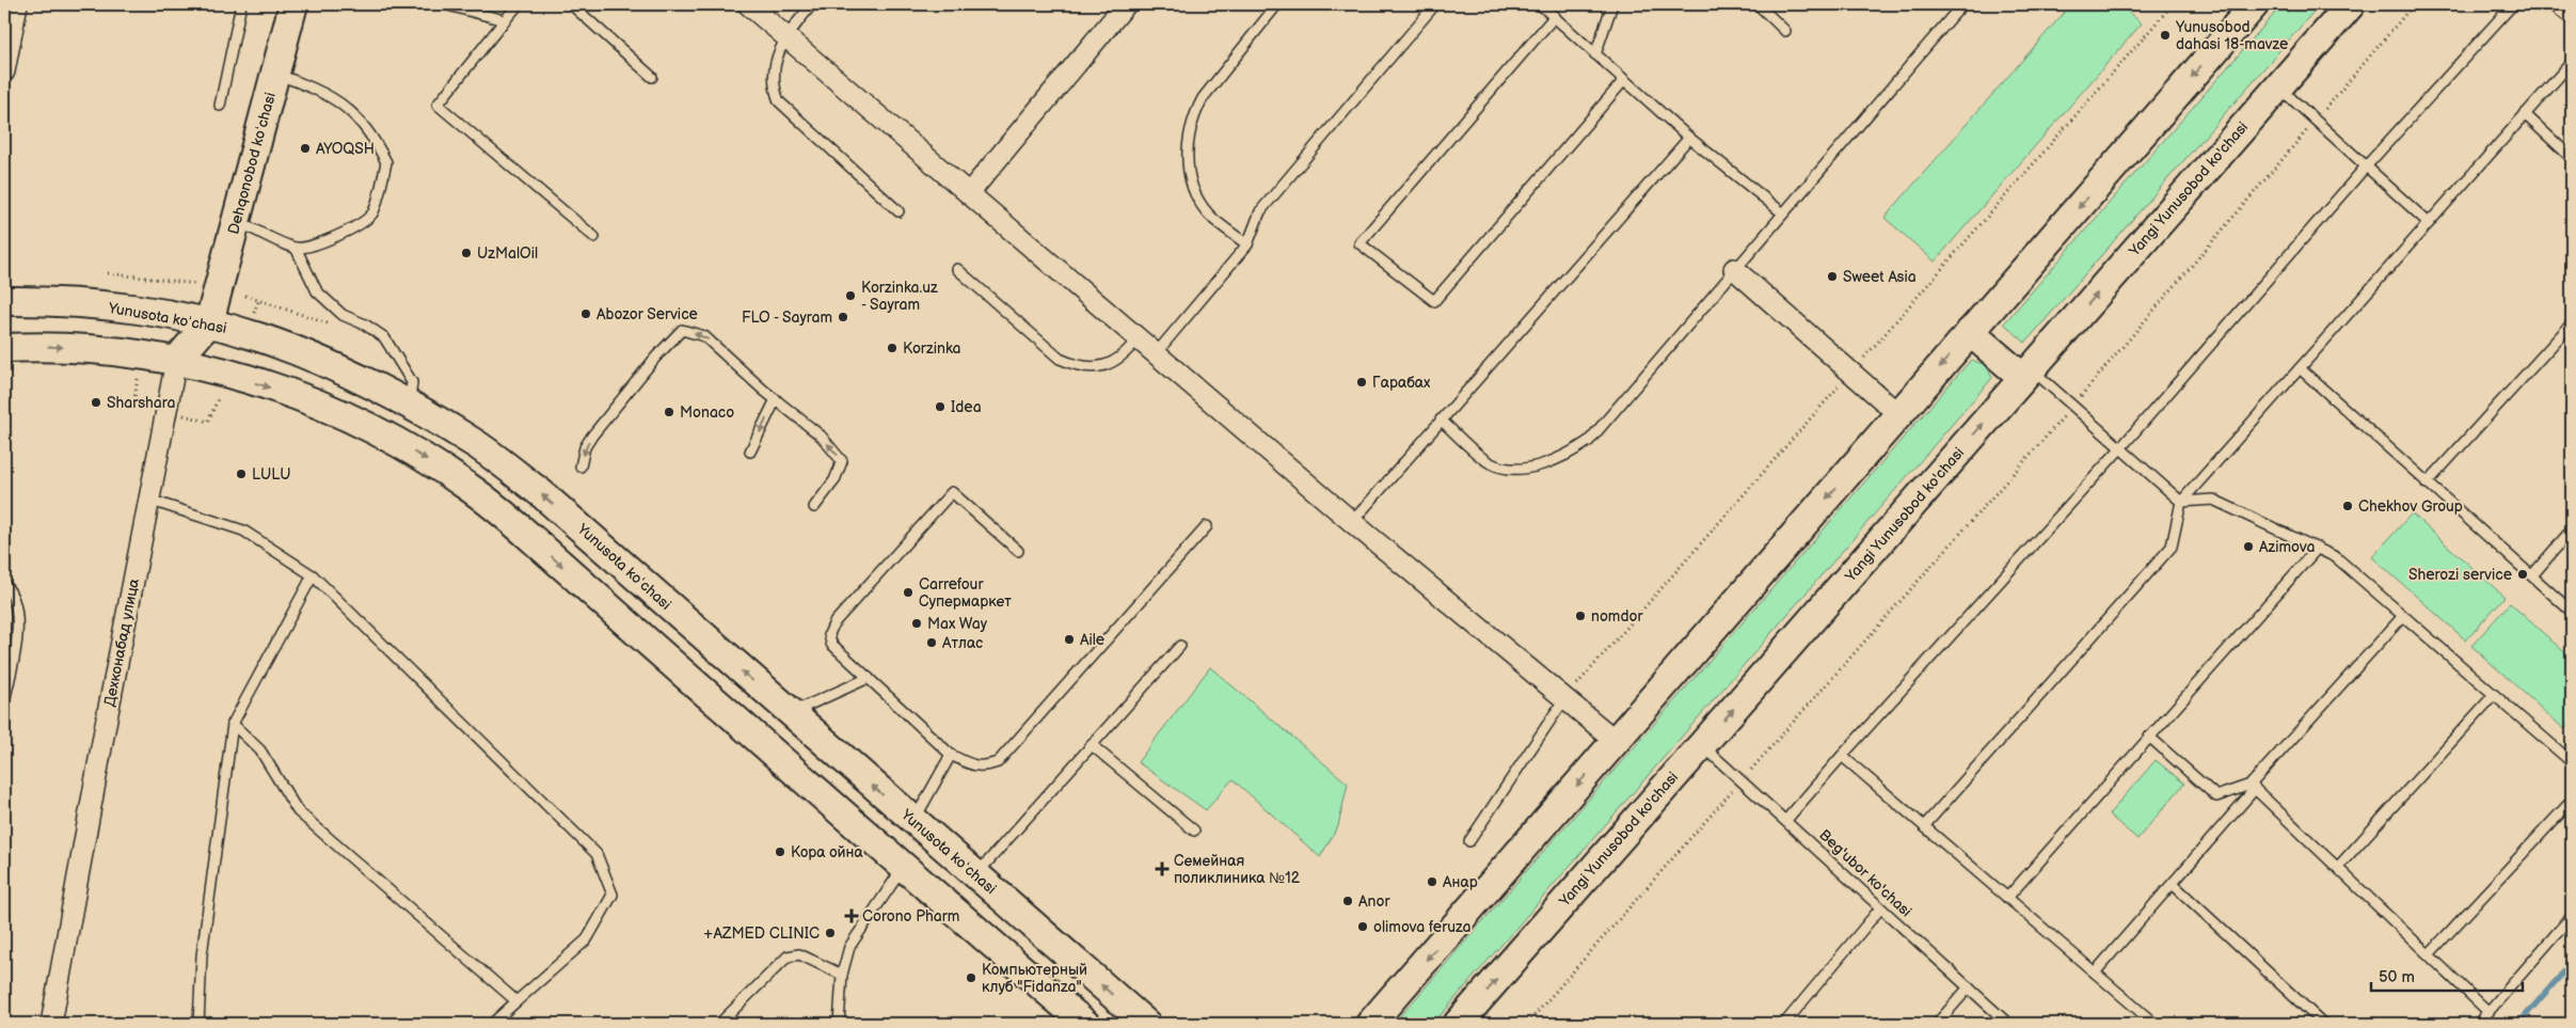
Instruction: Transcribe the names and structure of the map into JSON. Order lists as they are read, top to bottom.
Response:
{
  "streets": {
    "main road": [
      "Dehqonobod koʻchasi",
      "Yangi Yunusobod ko'chasi",
      "Yunusota koʻchasi",
      "Дехконабад улица"
    ],
    "lane": ["Beg'ubor ko'chasi"]
  },
  "crossings": [
    ["Dehqonobod koʻchasi", "Yunusota koʻchasi"],
    ["Dehqonobod koʻchasi", "Дехконабад улица"],
    ["Yangi Yunusobod ko'chasi", "Beg'ubor ko'chasi"],
    ["Yunusota koʻchasi", "Дехконабад улица"]
  ],
  "places": {
    "other": [
      "Yunusobod dahasi 18-mavze",
      "AYOQSH",
      "UzMalOil",
      "Sweet Asia",
      "Korzinka.uz - Sayram",
      "Abozor Service",
      "FLO - Sayram",
      "Korzinka",
      "Гарабах",
      "Sharshara",
      "Idea",
      "Monaco",
      "LULU",
      "Chekhov Group",
      "Azimova",
      "Sherozi service",
      "Carrefour Супермаркет",
      "nomdor",
      "Max Way",
      "Aile",
      "Атлас",
      "Кора ойна",
      "Анар",
      "Anor",
      "olimova feruza",
      "+AZMED CLINIC",
      "Компьютерный клуб \"Fidanza\""
    ],
    "health": ["Семейная поликлиника №12", "Corono Pharm"]
  },
  "scale_bar": "50 m"
}
